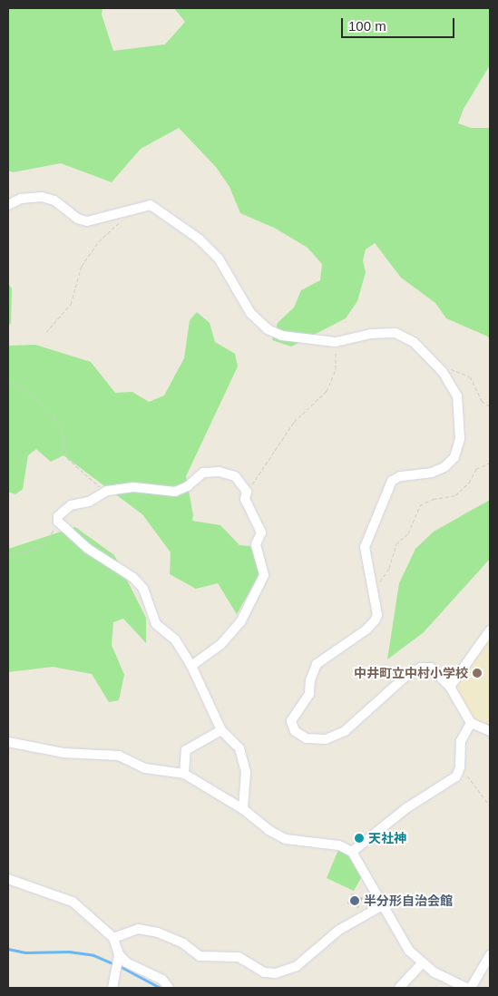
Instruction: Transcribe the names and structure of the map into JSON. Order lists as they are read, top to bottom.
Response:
{
  "places": ["中井町立中村小学校", "天社神", "半分形自治会館"],
  "scale_bar": "100 m"
}
